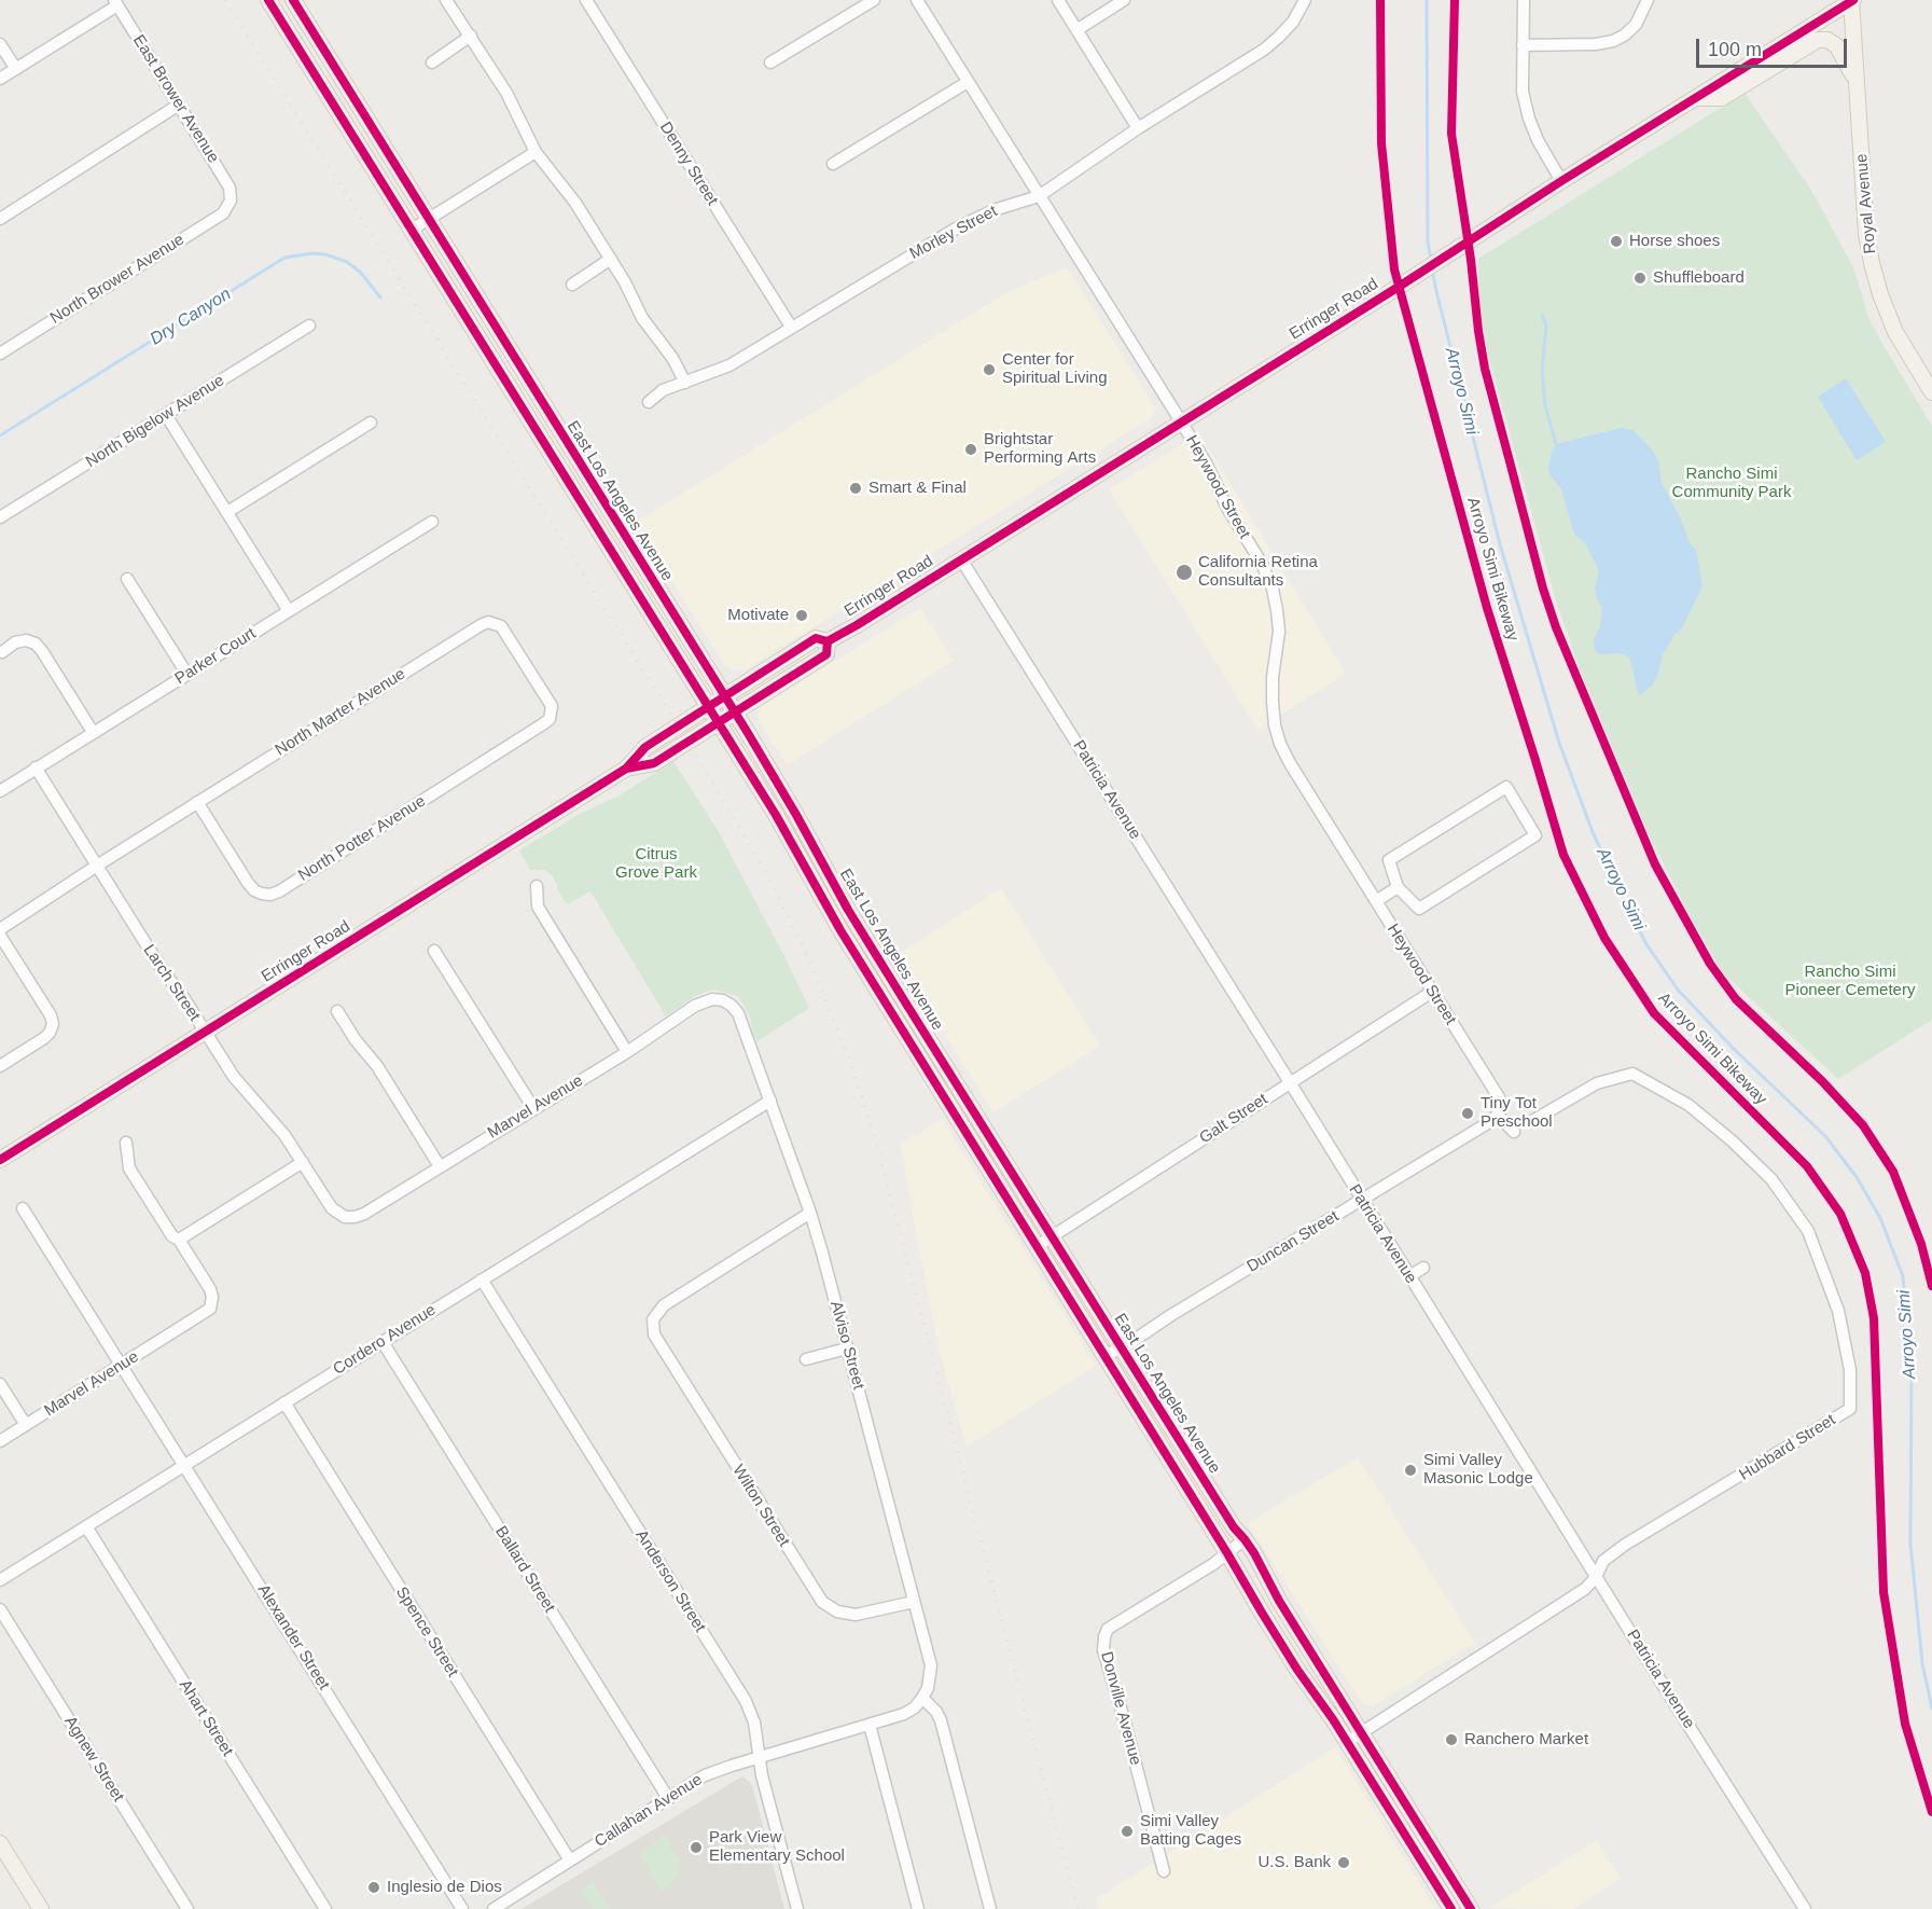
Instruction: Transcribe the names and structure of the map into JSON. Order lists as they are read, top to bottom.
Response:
{
  "streets": {
    "main road": ["Royal Avenue", "Erringer Road", "East Los Angeles Avenue"],
    "street": [
      "East Brower Avenue",
      "Denny Street",
      "Morley Street",
      "North Brower Avenue",
      "North Bigelow Avenue",
      "Heywood Street",
      "Parker Court",
      "North Marter Avenue",
      "Patricia Avenue",
      "North Potter Avenue",
      "Larch Street",
      "Marvel Avenue",
      "Galt Street",
      "Duncan Street",
      "Cordero Avenue",
      "Alviso Street",
      "Hubbard Street",
      "Wilton Street",
      "Ballard Street",
      "Anderson Street",
      "Spence Street",
      "Alexander Street",
      "Donville Avenue",
      "Ahart Street",
      "Agnew Street",
      "Callahan Avenue"
    ],
    "cycle path": ["Arroyo Simi Bikeway"]
  },
  "crossings": [
    ["East Brower Avenue", "North Brower Avenue"],
    ["Denny Street", "Morley Street"],
    ["Royal Avenue", "Erringer Road"],
    ["Morley Street", "Heywood Street"],
    ["Erringer Road", "Heywood Street"],
    ["Erringer Road", "East Los Angeles Avenue"],
    ["Erringer Road", "Patricia Avenue"],
    ["Erringer Road", "Larch Street"],
    ["Heywood Street", "Galt Street"],
    ["Heywood Street", "Duncan Street"],
    ["East Los Angeles Avenue", "Galt Street"],
    ["East Los Angeles Avenue", "Duncan Street"],
    ["East Los Angeles Avenue", "Hubbard Street"],
    ["East Los Angeles Avenue", "Donville Avenue"],
    ["Parker Court", "Larch Street"],
    ["North Marter Avenue", "North Potter Avenue"],
    ["North Marter Avenue", "Larch Street"],
    ["Patricia Avenue", "Galt Street"],
    ["Patricia Avenue", "Duncan Street"],
    ["Patricia Avenue", "Hubbard Street"],
    ["Larch Street", "Marvel Avenue"],
    ["Marvel Avenue", "Alviso Street"],
    ["Marvel Avenue", "Alexander Street"],
    ["Cordero Avenue", "Alviso Street"],
    ["Cordero Avenue", "Ballard Street"],
    ["Cordero Avenue", "Anderson Street"],
    ["Cordero Avenue", "Spence Street"],
    ["Cordero Avenue", "Alexander Street"],
    ["Cordero Avenue", "Ahart Street"],
    ["Alviso Street", "Wilton Street"],
    ["Alviso Street", "Callahan Avenue"],
    ["Ballard Street", "Callahan Avenue"],
    ["Anderson Street", "Callahan Avenue"],
    ["Spence Street", "Callahan Avenue"]
  ],
  "water": ["Dry Canyon", "Arroyo Simi"],
  "parks": ["Rancho Simi Community Park", "Citrus Grove Park", "Rancho Simi Pioneer Cemetery"],
  "places": [
    "Horse shoes",
    "Shuffleboard",
    "Center for Spiritual Living",
    "Brightstar Performing Arts",
    "Smart & Final",
    "California Retina Consultants",
    "Motivate",
    "Tiny Tot Preschool",
    "Simi Valley Masonic Lodge",
    "Ranchero Market",
    "Simi Valley Batting Cages",
    "Park View Elementary School",
    "U.S. Bank",
    "Inglesio de Dios"
  ],
  "scale_bar": "100 m"
}
